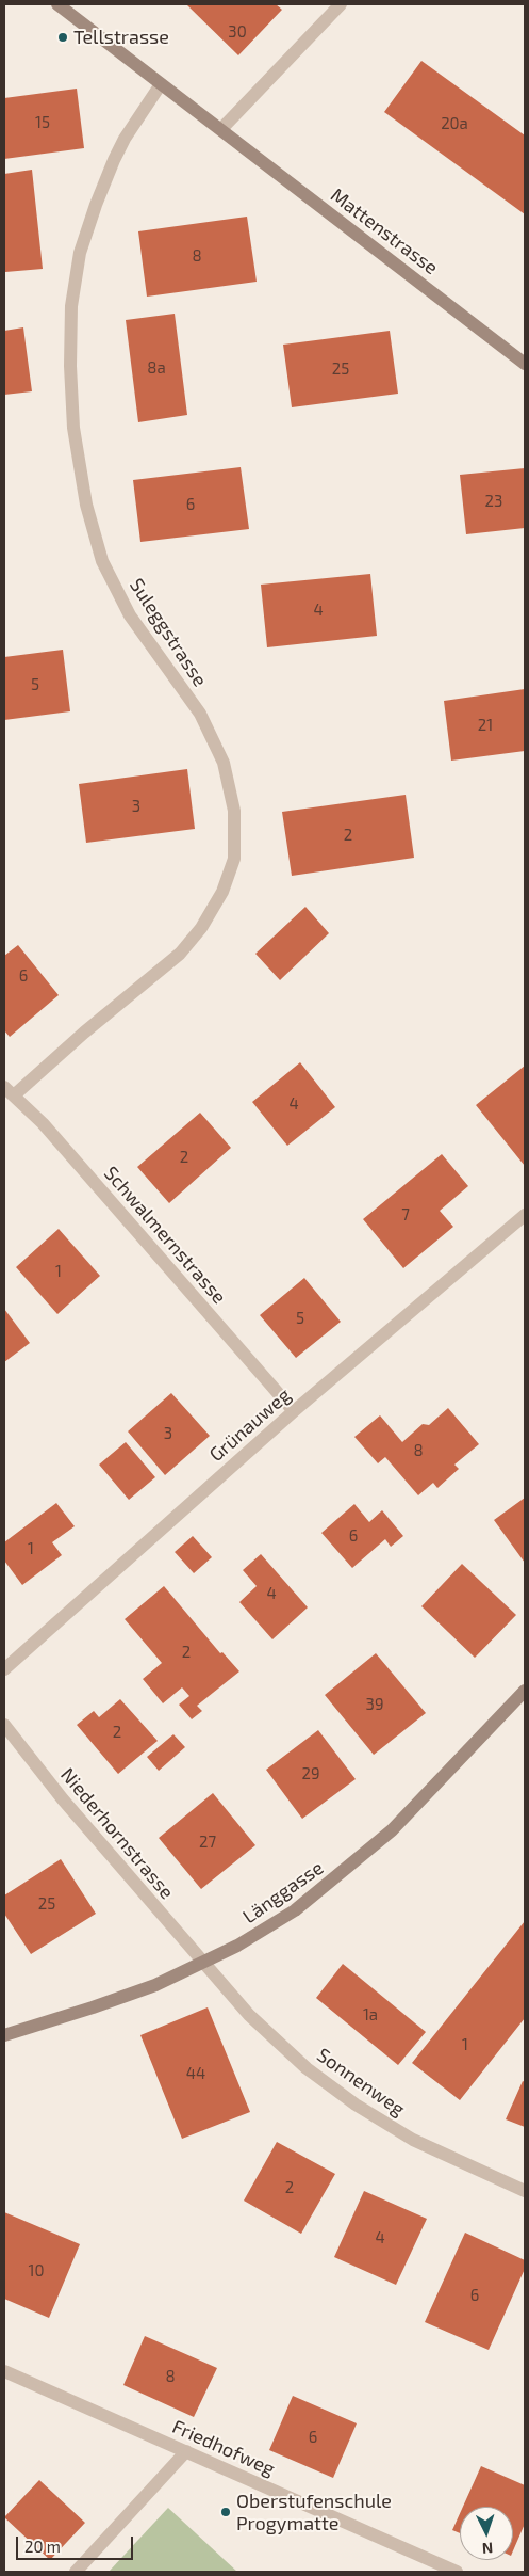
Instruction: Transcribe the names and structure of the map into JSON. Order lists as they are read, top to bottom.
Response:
{
  "streets": {
    "street": [
      "Mattenstrasse",
      "Suleggstrasse",
      "Schwalmernstrasse",
      "Grünauweg",
      "Niederhornstrasse",
      "Länggasse",
      "Sonnenweg",
      "Friedhofweg"
    ]
  },
  "crossings": [
    ["Mattenstrasse", "Suleggstrasse"],
    ["Suleggstrasse", "Schwalmernstrasse"],
    ["Schwalmernstrasse", "Grünauweg"],
    ["Niederhornstrasse", "Länggasse"],
    ["Niederhornstrasse", "Sonnenweg"],
    ["Länggasse", "Sonnenweg"]
  ],
  "places": ["Tellstrasse", "Oberstufenschule Progymatte"],
  "house_numbers": [
    "30",
    "15",
    "20a",
    "8",
    "8a",
    "25",
    "23",
    "6",
    "4",
    "5",
    "21",
    "3",
    "2",
    "6",
    "4",
    "2",
    "7",
    "1",
    "5",
    "3",
    "8",
    "6",
    "1",
    "4",
    "2",
    "39",
    "2",
    "29",
    "27",
    "25",
    "1a",
    "1",
    "44",
    "2",
    "4",
    "10",
    "6",
    "8",
    "6"
  ],
  "scale_bar": "20 m",
  "north": "bottom"
}
